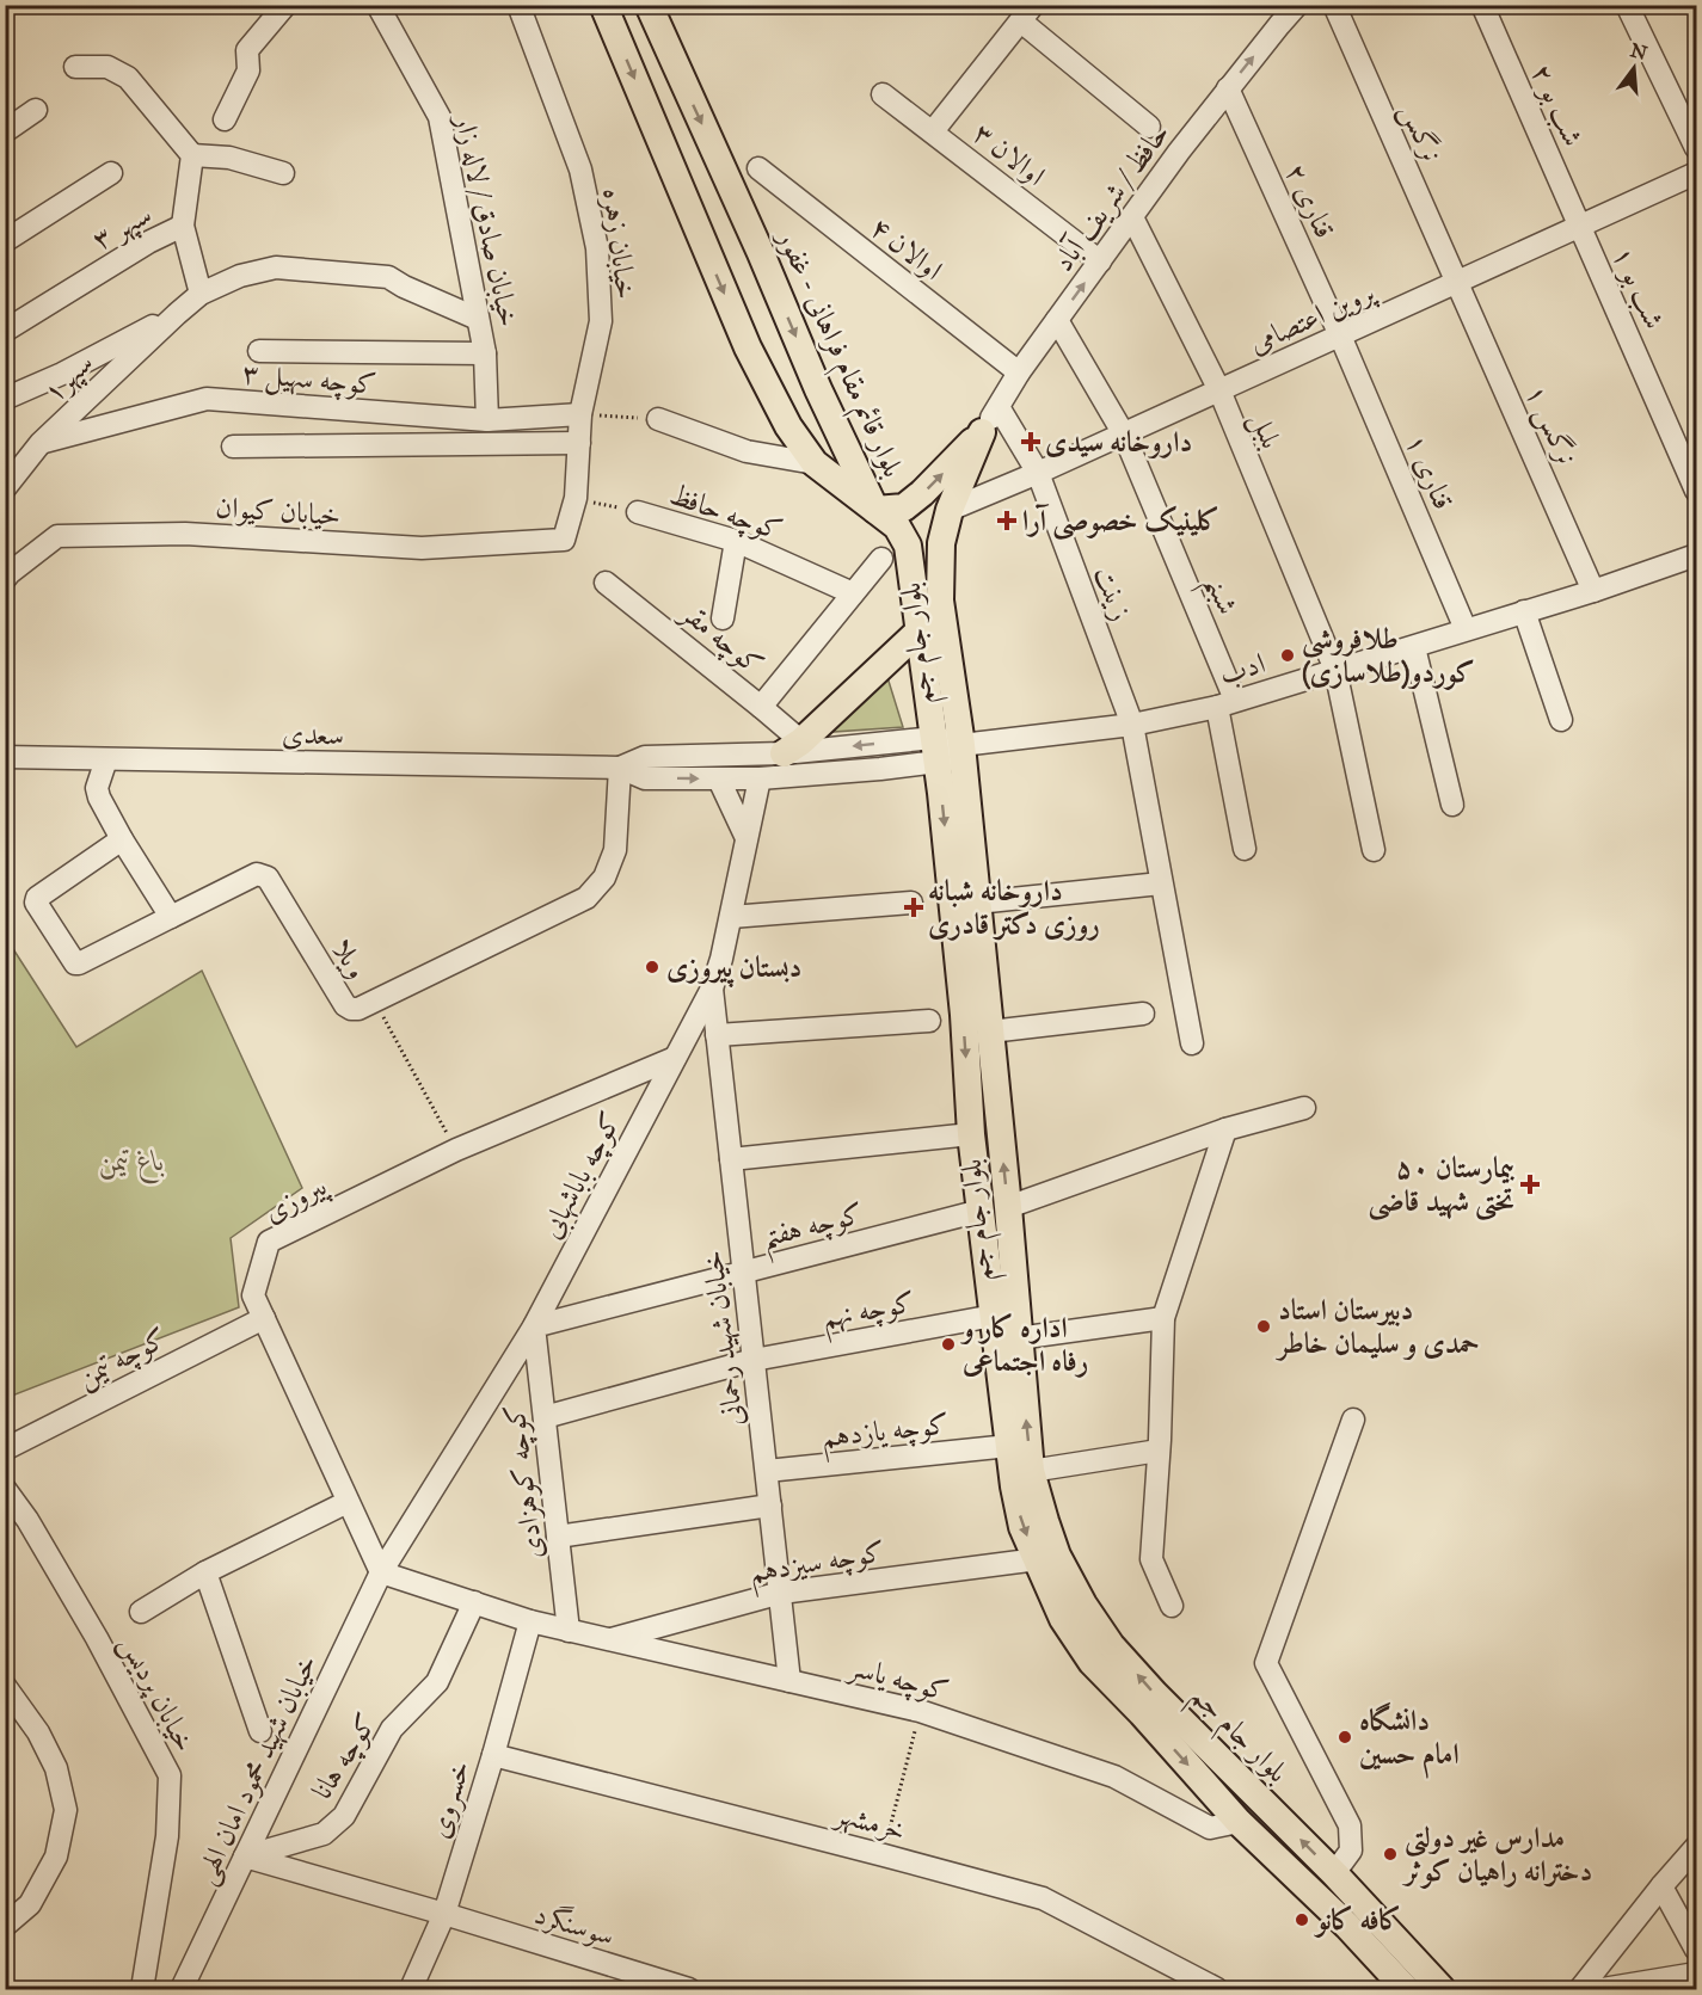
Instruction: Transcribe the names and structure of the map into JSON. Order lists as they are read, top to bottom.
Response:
{
  "streets": {
    "main road": ["بلوار قائم مقام فراهانی - غفور", "بلوار جام جم"],
    "street": [
      "شب بو ۲",
      "نرگس",
      "اوالان ۳",
      "حافظ / شریف آباد",
      "قناری ۲",
      "خیابان صادق / لاله زار",
      "سپهر ۳",
      "خیابان زهره",
      "اوالان ۴",
      "شب بو ۱",
      "پروین اعتصامی",
      "سپهر۱",
      "کوچه سهیل ۳",
      "نرگس ۱",
      "بلبل",
      "قناری ۱",
      "خیابان کیوان",
      "کوچه حافظ",
      "زینت",
      "شبنم",
      "کوچه مقر",
      "ادب",
      "سعدی",
      "ویلا",
      "کوچه باباشهابی",
      "پیروزی",
      "کوچه هفتم",
      "کوچه نهم",
      "خیابان شهید رحمانی",
      "کوچه تیمن",
      "کوچه یازدهم",
      "کوچه کوهزادی",
      "کوچه سیزدهم",
      "کوچه یاسر",
      "خیابان پردیس",
      "کوچه هانا",
      "خیابان شهید محمود امان الهی",
      "خسروی",
      "خرمشهر",
      "سوسنگرد"
    ]
  },
  "crossings": [
    ["شب بو ۲", "شب بو ۱"],
    ["شب بو ۲", "پروین اعتصامی"],
    ["نرگس", "پروین اعتصامی"],
    ["نرگس", "نرگس ۱"],
    ["اوالان ۳", "حافظ / شریف آباد"],
    ["حافظ / شریف آباد", "قناری ۲"],
    ["حافظ / شریف آباد", "اوالان ۴"],
    ["حافظ / شریف آباد", "بلبل"],
    ["حافظ / شریف آباد", "زینت"],
    ["حافظ / شریف آباد", "شبنم"],
    ["حافظ / شریف آباد", "بلوار جام جم"],
    ["قناری ۲", "پروین اعتصامی"],
    ["قناری ۲", "قناری ۱"],
    ["خیابان صادق / لاله زار", "کوچه سهیل ۳"],
    ["خیابان زهره", "کوچه سهیل ۳"],
    ["خیابان زهره", "خیابان کیوان"],
    ["خیابان زهره", "کوچه حافظ"],
    ["شب بو ۱", "پروین اعتصامی"],
    ["پروین اعتصامی", "نرگس ۱"],
    ["پروین اعتصامی", "بلبل"],
    ["پروین اعتصامی", "قناری ۱"],
    ["پروین اعتصامی", "زینت"],
    ["پروین اعتصامی", "شبنم"],
    ["پروین اعتصامی", "بلوار جام جم"],
    ["بلوار قائم مقام فراهانی - غفور", "بلوار جام جم"],
    ["سپهر۱", "کوچه سهیل ۳"],
    ["نرگس ۱", "ادب"],
    ["بلبل", "ادب"],
    ["قناری ۱", "ادب"],
    ["زینت", "ادب"],
    ["شبنم", "ادب"],
    ["کوچه مقر", "سعدی"],
    ["بلوار جام جم", "ادب"],
    ["بلوار جام جم", "سعدی"],
    ["بلوار جام جم", "کوچه هفتم"],
    ["بلوار جام جم", "کوچه نهم"],
    ["بلوار جام جم", "کوچه یازدهم"],
    ["بلوار جام جم", "کوچه سیزدهم"],
    ["بلوار جام جم", "کوچه یاسر"],
    ["سعدی", "ویلا"],
    ["سعدی", "کوچه باباشهابی"],
    ["کوچه باباشهابی", "پیروزی"],
    ["کوچه باباشهابی", "کوچه هفتم"],
    ["کوچه باباشهابی", "خیابان شهید رحمانی"],
    ["کوچه باباشهابی", "کوچه کوهزادی"],
    ["کوچه باباشهابی", "کوچه یاسر"],
    ["کوچه باباشهابی", "خیابان شهید محمود امان الهی"],
    ["پیروزی", "کوچه تیمن"],
    ["پیروزی", "کوچه یاسر"],
    ["پیروزی", "خیابان شهید محمود امان الهی"],
    ["کوچه هفتم", "خیابان شهید رحمانی"],
    ["کوچه هفتم", "کوچه کوهزادی"],
    ["کوچه نهم", "خیابان شهید رحمانی"],
    ["کوچه نهم", "کوچه کوهزادی"],
    ["خیابان شهید رحمانی", "کوچه یازدهم"],
    ["خیابان شهید رحمانی", "کوچه سیزدهم"],
    ["خیابان شهید رحمانی", "کوچه یاسر"],
    ["کوچه کوهزادی", "کوچه یاسر"],
    ["کوچه سیزدهم", "کوچه یاسر"],
    ["کوچه یاسر", "کوچه هانا"],
    ["کوچه یاسر", "خیابان شهید محمود امان الهی"],
    ["کوچه یاسر", "خسروی"],
    ["کوچه هانا", "خیابان شهید محمود امان الهی"],
    ["کوچه هانا", "سوسنگرد"],
    ["خیابان شهید محمود امان الهی", "سوسنگرد"],
    ["خسروی", "خرمشهر"],
    ["خسروی", "سوسنگرد"]
  ],
  "one_way": ["بلوار قائم مقام فراهانی - غفور"],
  "parks": ["باغ تیمن"],
  "places": {
    "health": [
      "داروخانه سیدی",
      "کلینیک خصوصی آرا",
      "داروخانه شبانه روزی دکتر قادری",
      "بیمارستان ۵۰ تختی شهید قاضی"
    ],
    "other": [
      "طلافروشی کوردو(طلاسازی)",
      "دبستان پیروزی",
      "دبیرستان استاد حمدی و سلیمان خاطر",
      "اداره کار و رفاه اجتماعی",
      "دانشگاه امام حسین",
      "مدارس غیر دولتی دخترانه راهیان کوثر",
      "کافه کانو"
    ]
  },
  "north": "top"
}
